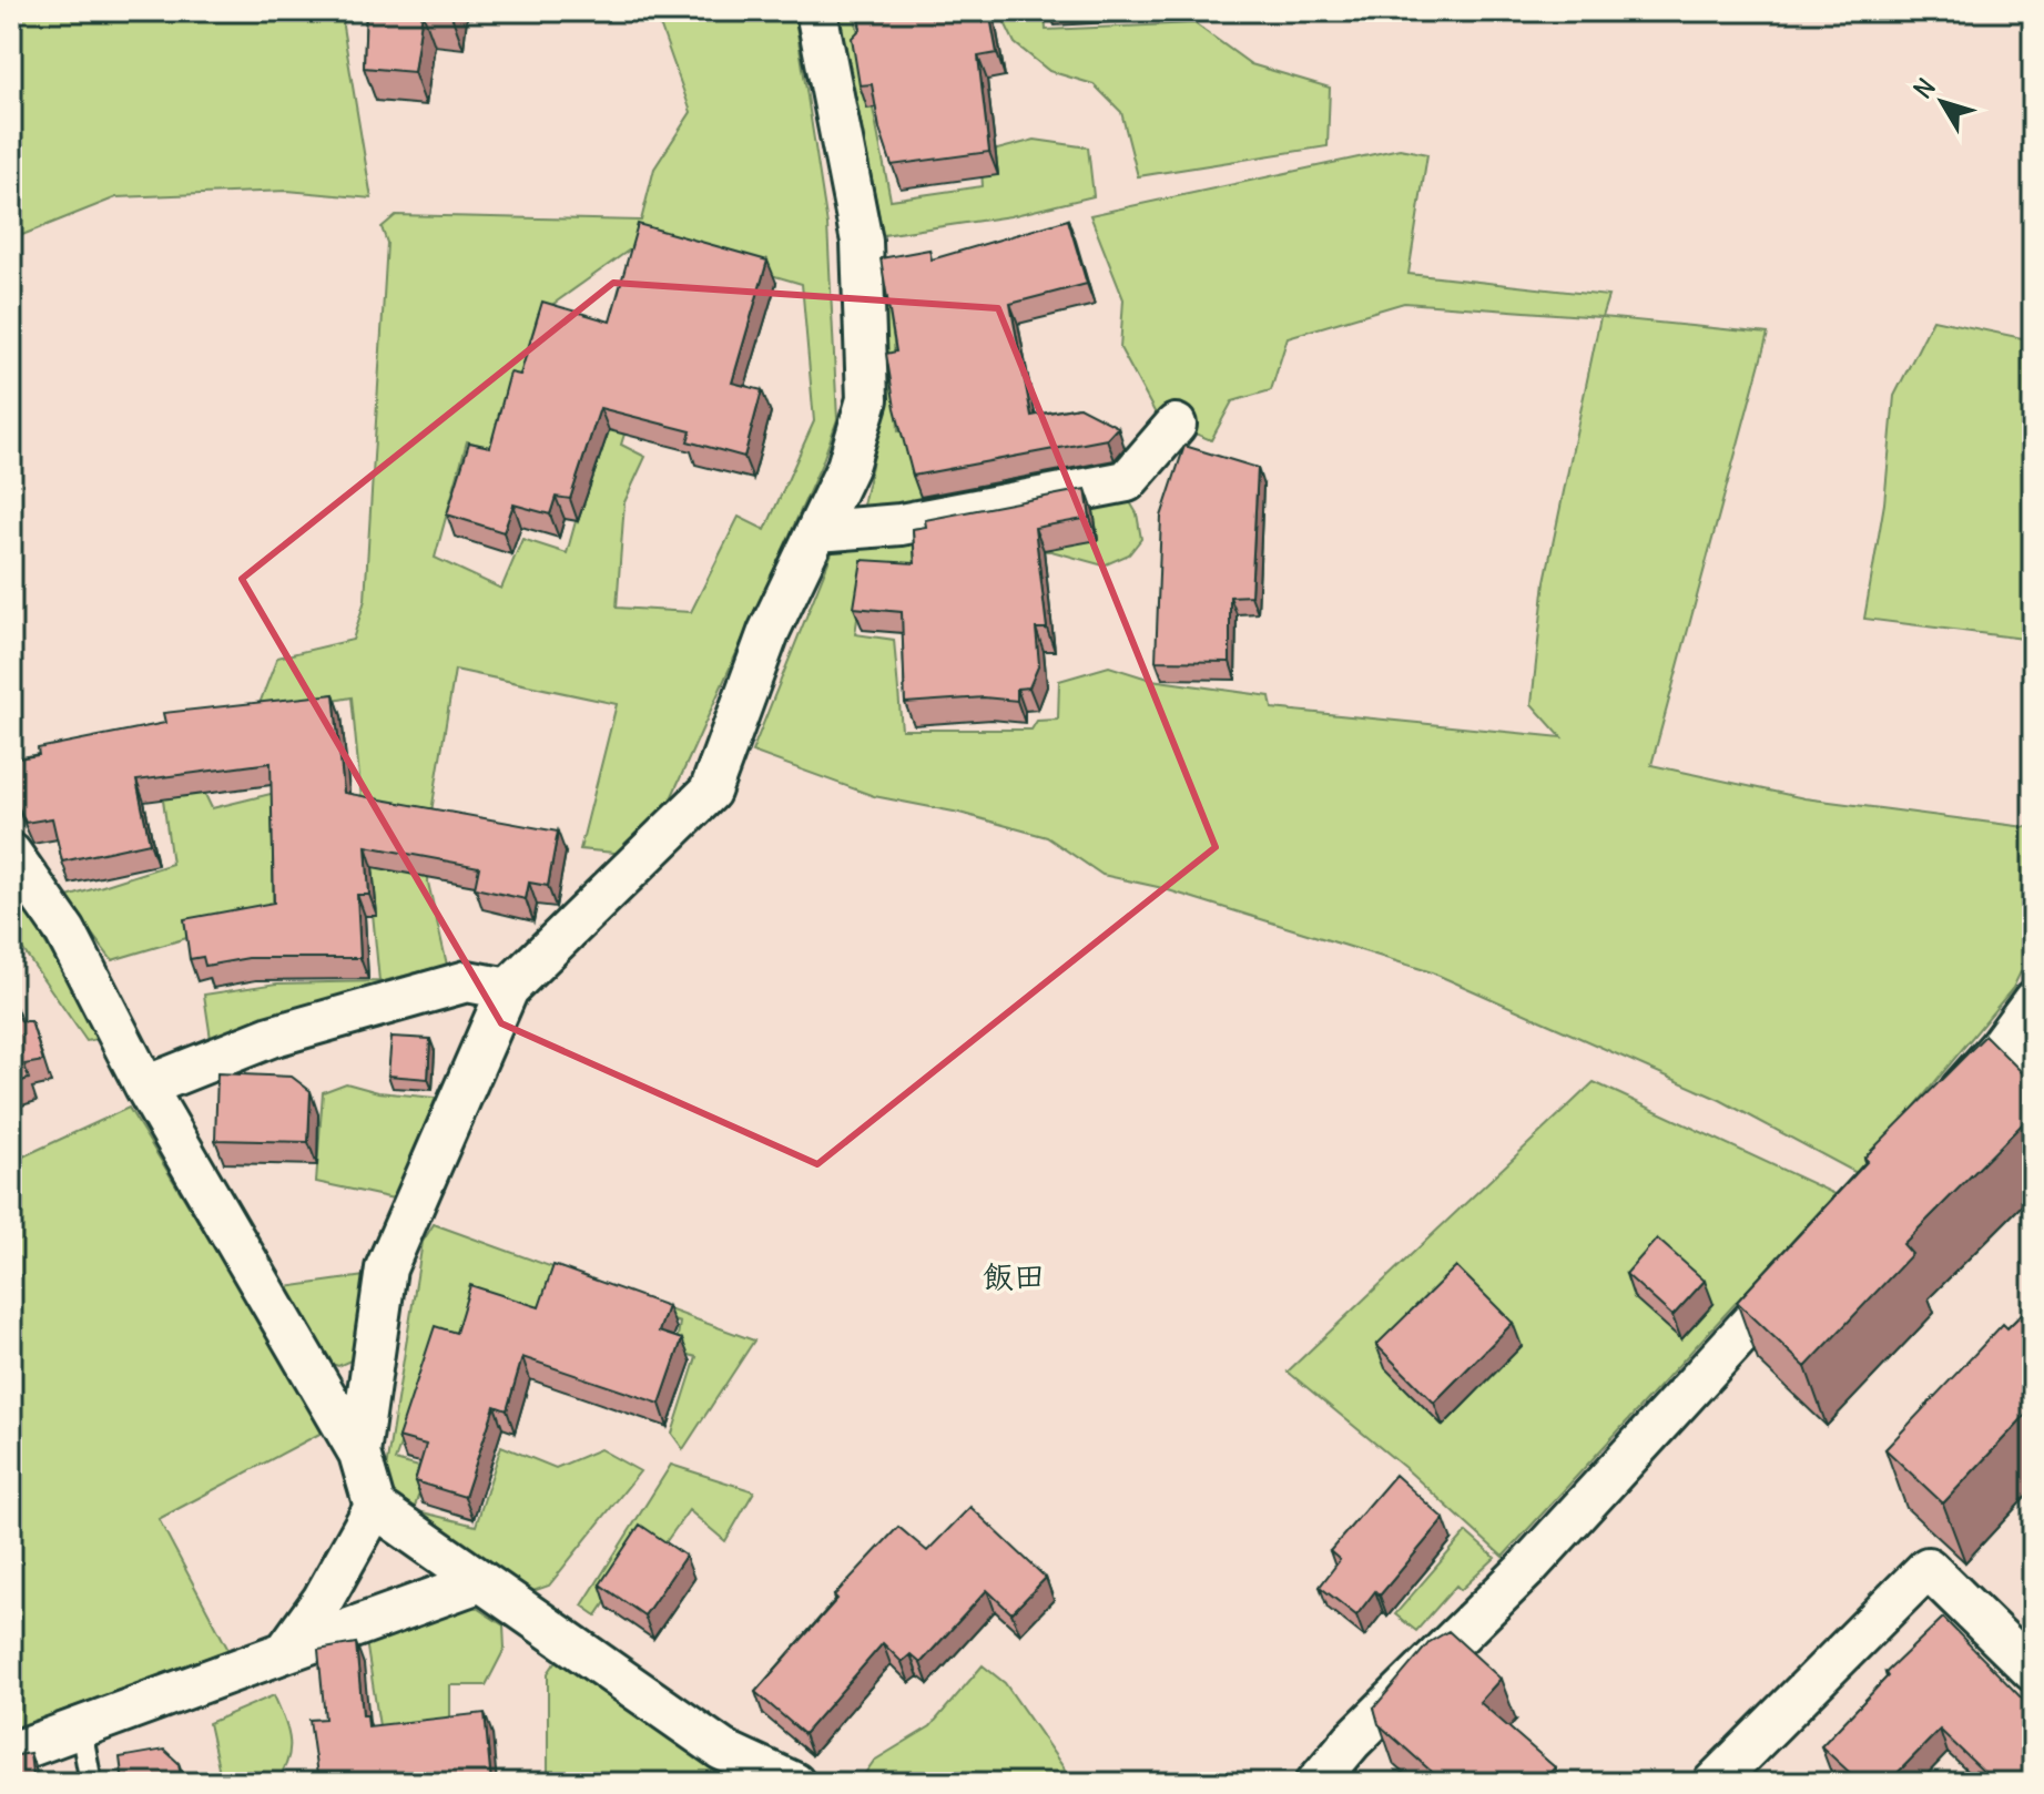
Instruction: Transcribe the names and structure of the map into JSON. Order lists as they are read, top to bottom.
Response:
{
  "districts": ["飯田"],
  "north": "top left"
}
